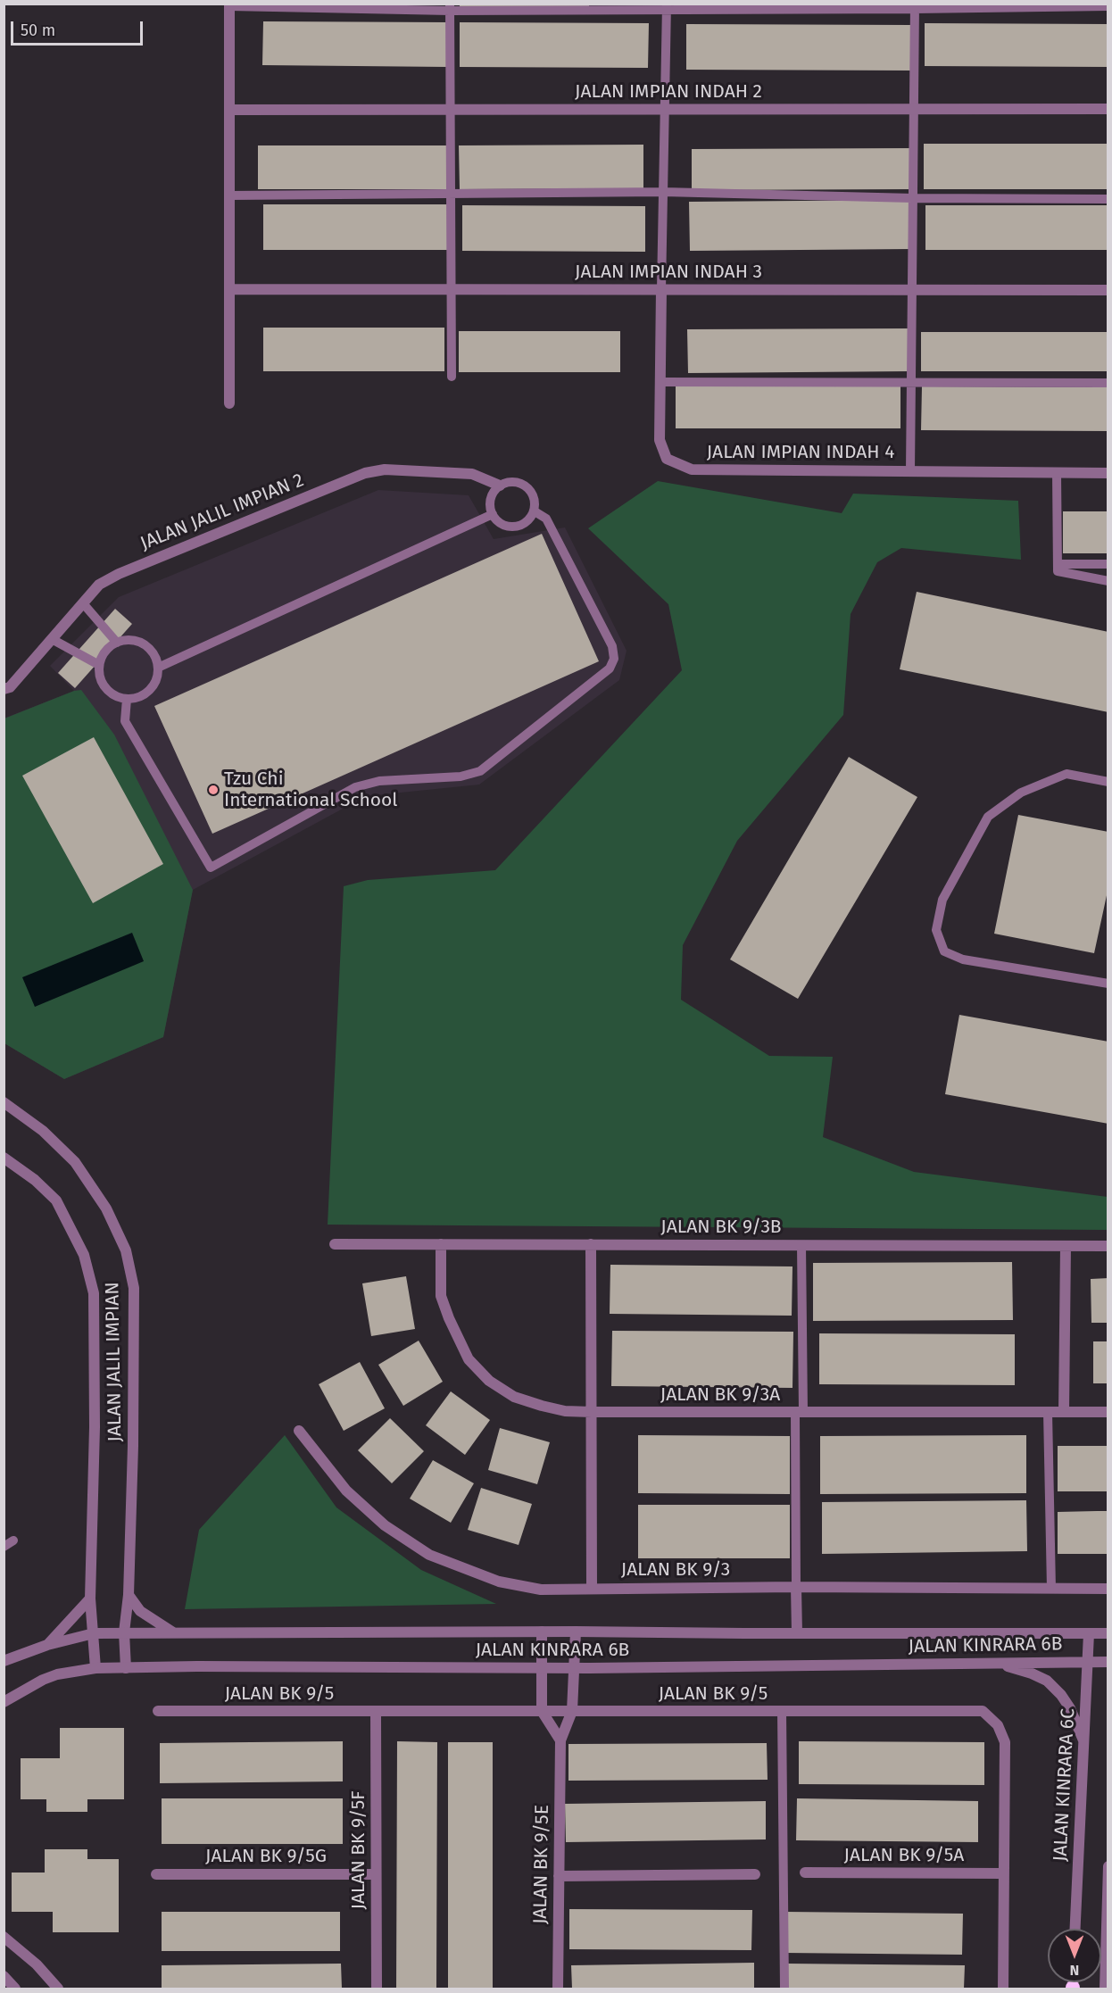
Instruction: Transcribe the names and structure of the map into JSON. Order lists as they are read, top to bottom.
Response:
{
  "streets": {
    "street": [
      "JALAN IMPIAN INDAH 2",
      "JALAN IMPIAN INDAH 3",
      "JALAN IMPIAN INDAH 4",
      "JALAN JALIL IMPIAN 2",
      "JALAN BK 9/3B",
      "JALAN JALIL IMPIAN",
      "JALAN BK 9/3A",
      "JALAN BK 9/3",
      "JALAN KINRARA 6B",
      "JALAN BK 9/5",
      "JALAN KINRARA 6C",
      "JALAN BK 9/5F",
      "JALAN BK 9/5A",
      "JALAN BK 9/5G",
      "JALAN BK 9/5E"
    ]
  },
  "crossings": [
    ["JALAN IMPIAN INDAH 3", "JALAN IMPIAN INDAH 4"],
    ["JALAN BK 9/3B", "JALAN BK 9/3A"],
    ["JALAN JALIL IMPIAN", "JALAN KINRARA 6B"],
    ["JALAN KINRARA 6B", "JALAN KINRARA 6C"],
    ["JALAN KINRARA 6B", "JALAN BK 9/5E"],
    ["JALAN BK 9/5", "JALAN BK 9/5F"],
    ["JALAN BK 9/5", "JALAN BK 9/5A"],
    ["JALAN BK 9/5", "JALAN BK 9/5E"],
    ["JALAN BK 9/5F", "JALAN BK 9/5G"]
  ],
  "places": ["Tzu Chi International School"],
  "scale_bar": "50 m",
  "north": "bottom"
}
